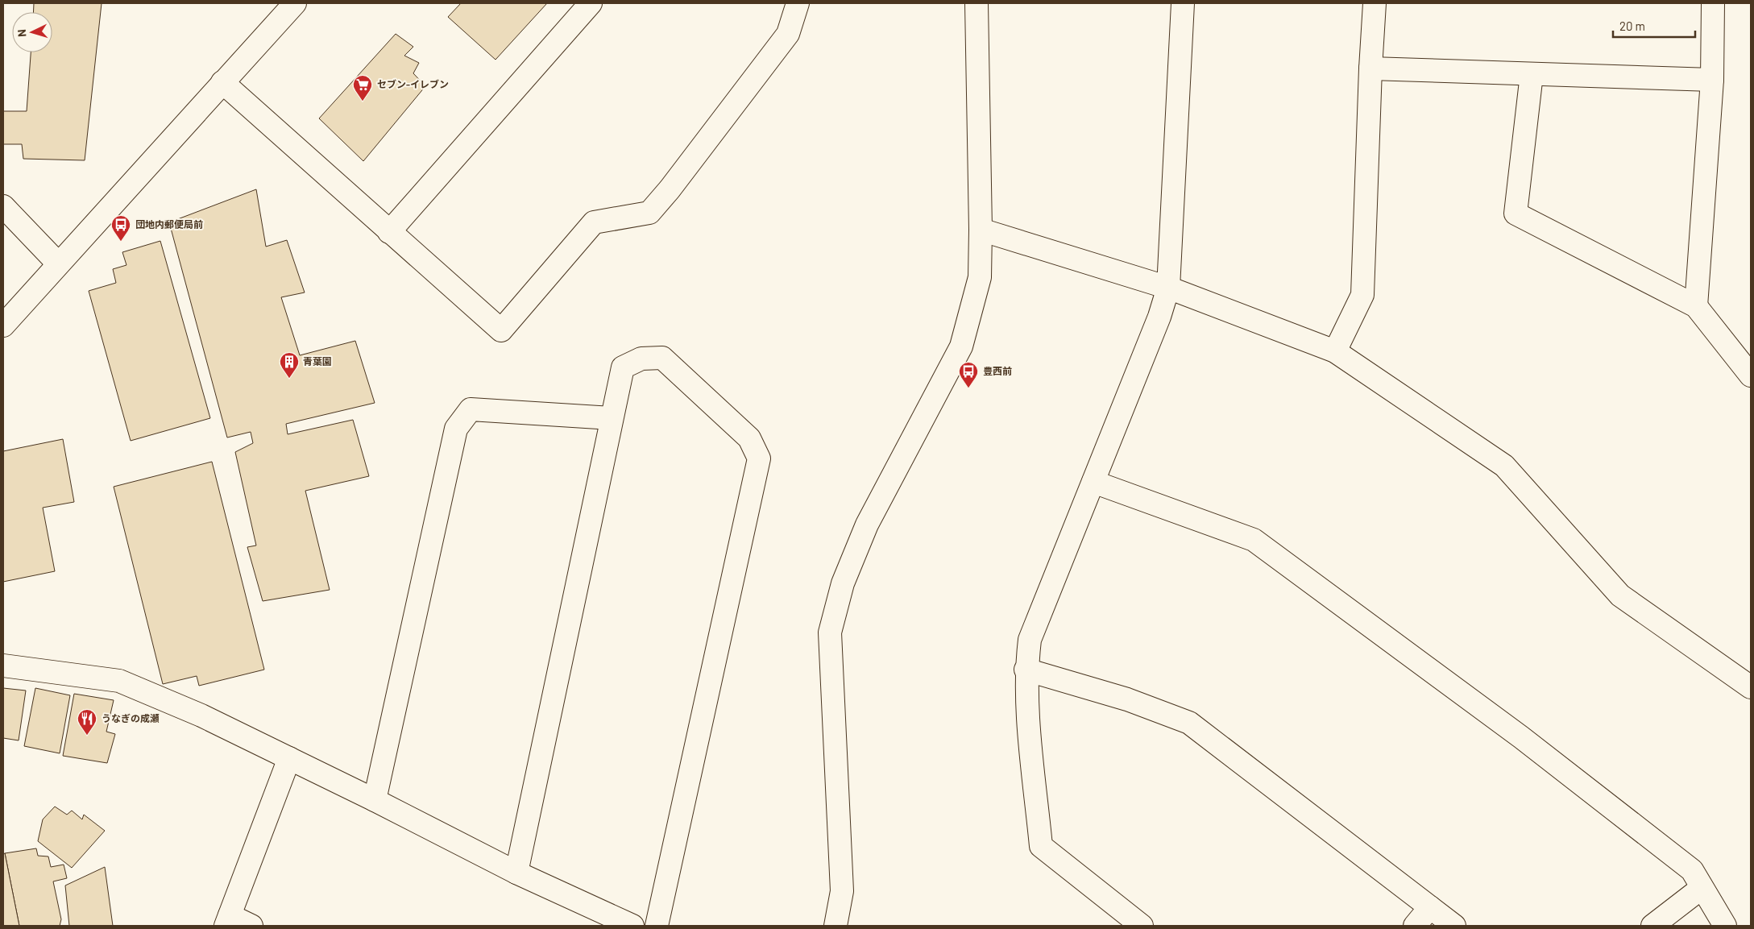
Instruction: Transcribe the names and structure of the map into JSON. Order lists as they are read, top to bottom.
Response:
{
  "places": {
    "supermarket": ["セブン-イレブン"],
    "bus stop": ["団地内郵便局前", "豊西前"],
    "building": ["青葉園"],
    "restaurant": ["うなぎの成瀬"]
  },
  "scale_bar": "20 m",
  "north": "left"
}
